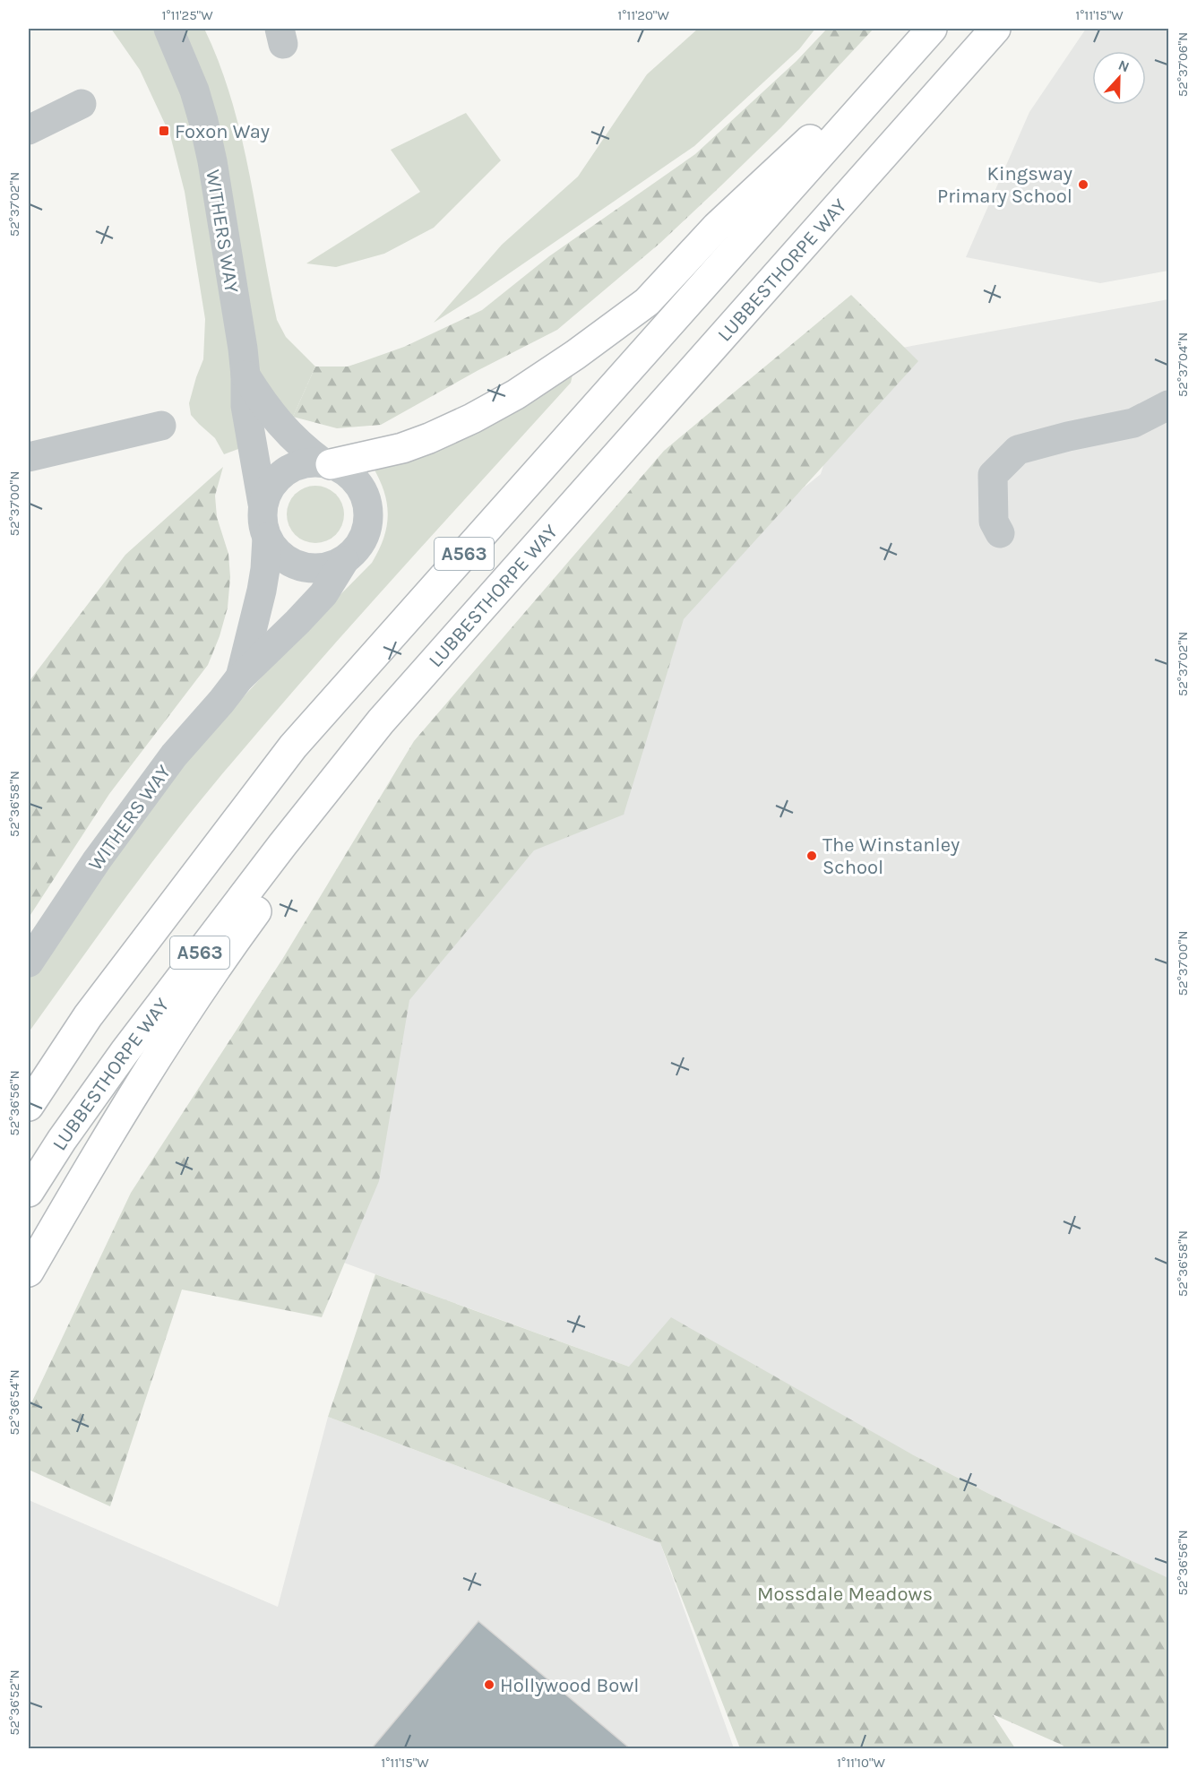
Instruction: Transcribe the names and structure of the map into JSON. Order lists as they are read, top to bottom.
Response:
{
  "streets": {
    "highway": ["LUBBESTHORPE WAY", "A563"],
    "street": ["WITHERS WAY"]
  },
  "parks": ["Mossdale Meadows"],
  "places": {
    "transit": ["Foxon Way"],
    "other": ["Kingsway Primary School", "The Winstanley School", "Hollywood Bowl"]
  },
  "north": "top",
  "coordinates": [
    "1°11'25\"W",
    "1°11'20\"W",
    "1°11'15\"W",
    "52°37'06\"N",
    "52°37'02\"N",
    "52°37'04\"N",
    "52°37'00\"N",
    "52°36'58\"N",
    "52°36'56\"N",
    "52°36'54\"N",
    "52°36'52\"N",
    "1°11'10\"W"
  ]
}
